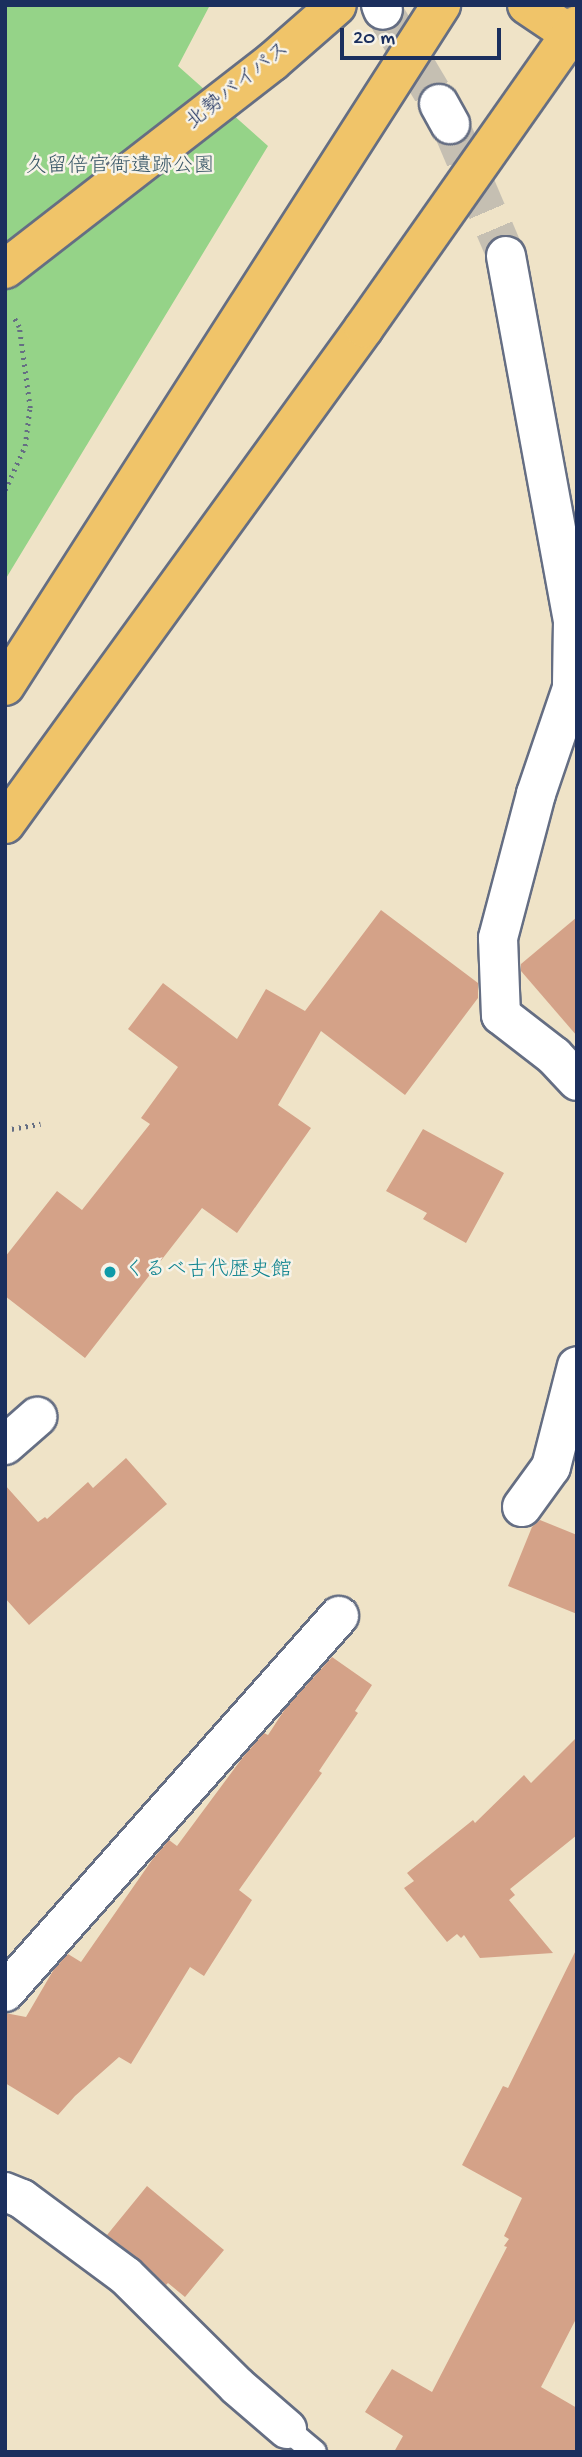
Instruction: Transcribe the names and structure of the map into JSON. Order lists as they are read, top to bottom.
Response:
{
  "streets": {
    "highway": ["北勢バイパス"]
  },
  "parks": ["久留倍官衙遺跡公園"],
  "places": ["くるべ古代歴史館"],
  "scale_bar": "20 m"
}
